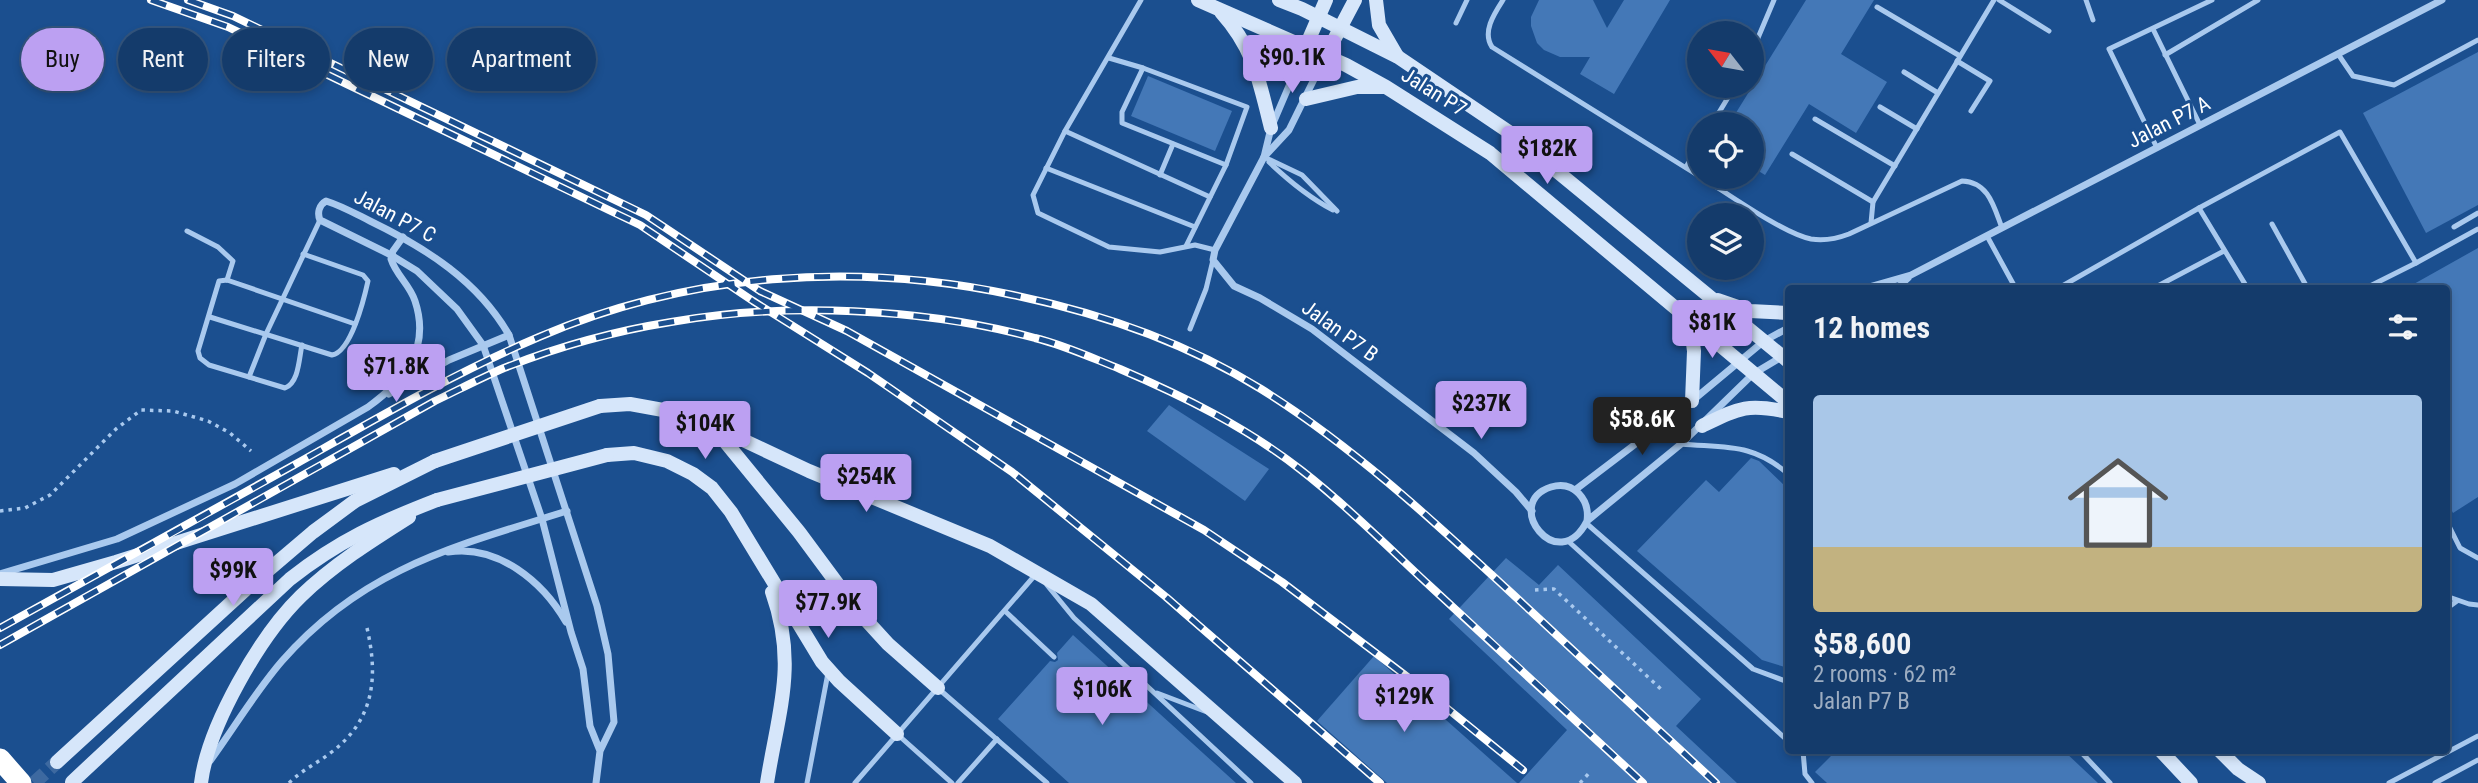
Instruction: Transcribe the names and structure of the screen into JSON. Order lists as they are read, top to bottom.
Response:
{
  "streets": {
    "street": [
      "Jalan P7",
      "Jalan P7 A",
      "Jalan P7 C",
      "Jalan P7 B"
    ]
  },
  "north": "top left",
  "page": {
    "chip": [
      "Buy",
      "Rent",
      "Filters",
      "New",
      "Apartment"
    ],
    "price": [
      "$90.1K",
      "$182K",
      "$81K",
      "$71.8K",
      "$237K",
      "$58.6K",
      "$104K",
      "$254K",
      "$99K",
      "$77.9K",
      "$106K",
      "$129K"
    ],
    "heading": "12 homes",
    "list": [
      {
        "name": "$58,600",
        "note": "2 rooms · 62 m² · Jalan P7 B"
      }
    ]
  }
}
